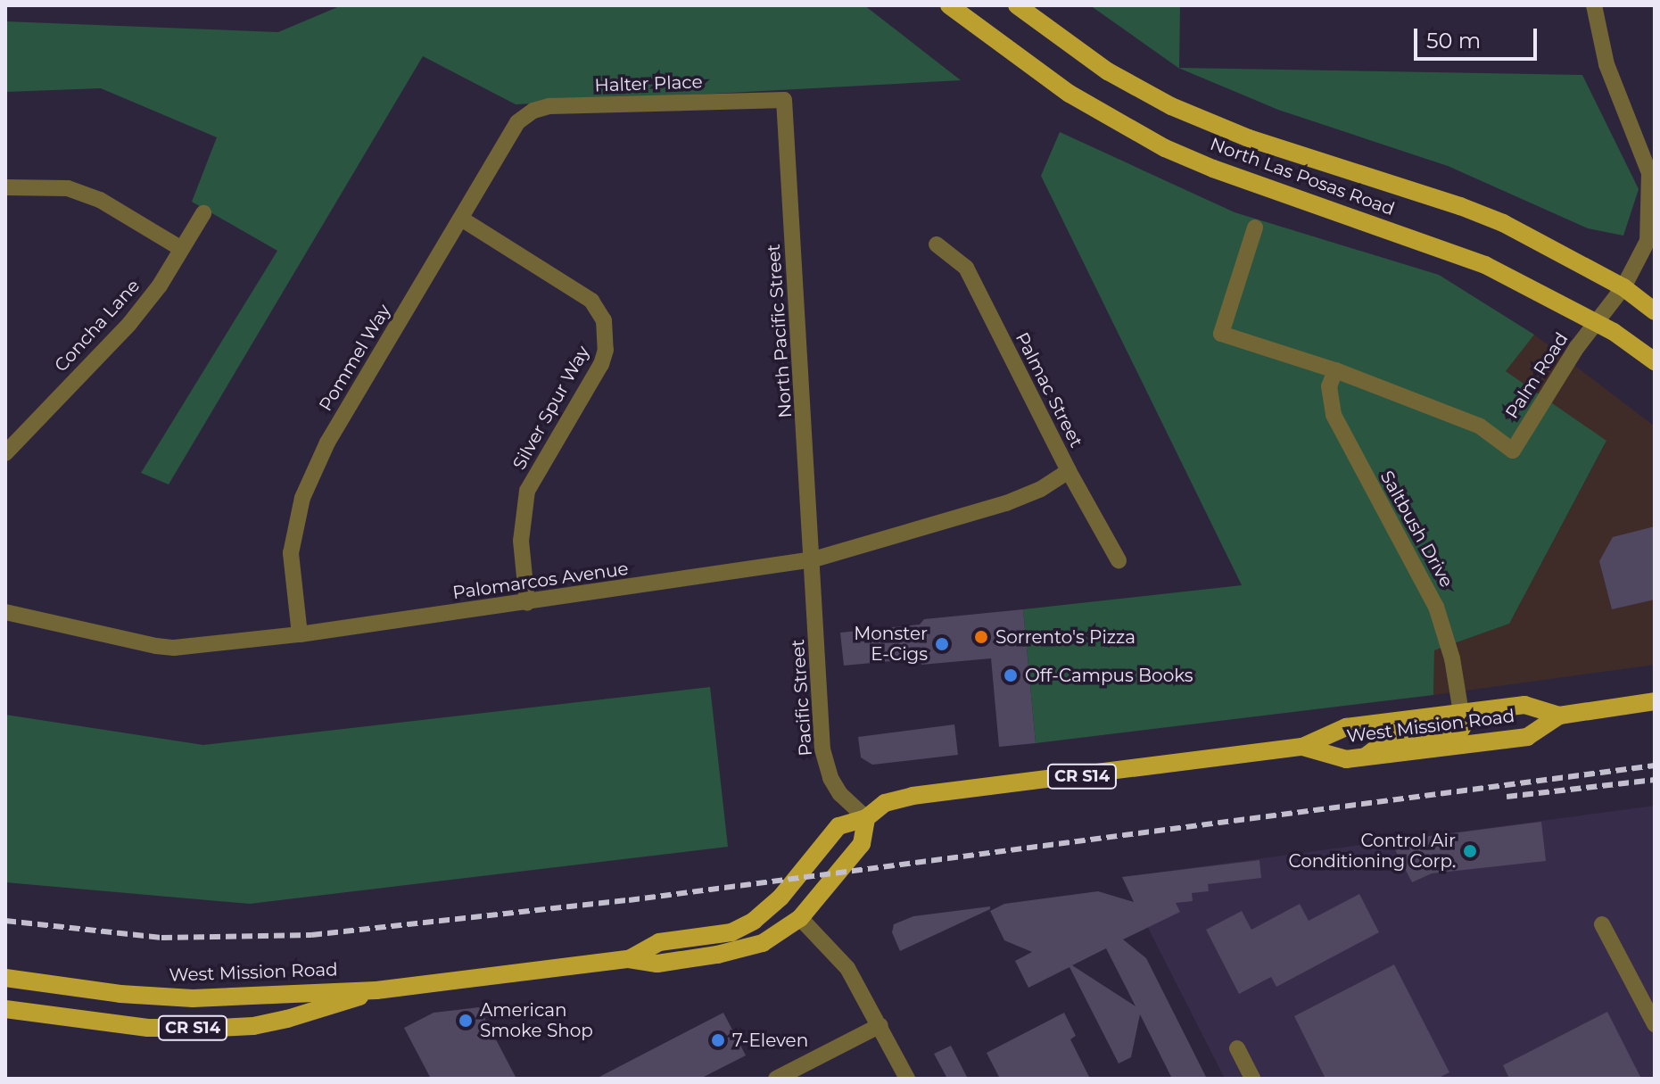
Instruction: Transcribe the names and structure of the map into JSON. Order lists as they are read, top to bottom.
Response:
{
  "streets": {
    "main road": ["North Las Posas Road", "West Mission Road", "CR S14"],
    "street": [
      "Halter Place",
      "Concha Lane",
      "North Pacific Street",
      "Pommel Way",
      "Palm Road",
      "Palmac Street",
      "Silver Spur Way",
      "Saltbush Drive",
      "Palomarcos Avenue",
      "Pacific Street"
    ]
  },
  "crossings": [
    ["Halter Place", "North Pacific Street"],
    ["Halter Place", "Pommel Way"],
    ["North Las Posas Road", "Palm Road"],
    ["North Pacific Street", "Palomarcos Avenue"],
    ["North Pacific Street", "Pacific Street"],
    ["Pommel Way", "Silver Spur Way"],
    ["Pommel Way", "Palomarcos Avenue"],
    ["Palm Road", "Saltbush Drive"],
    ["Palmac Street", "Palomarcos Avenue"],
    ["Silver Spur Way", "Palomarcos Avenue"],
    ["Saltbush Drive", "West Mission Road"],
    ["Palomarcos Avenue", "Pacific Street"],
    ["Pacific Street", "West Mission Road"]
  ],
  "places": [
    "Sorrento's Pizza",
    "Monster E-Cigs",
    "Off-Campus Books",
    "Control Air Conditioning Corp.",
    "American Smoke Shop",
    "7-Eleven"
  ],
  "scale_bar": "50 m"
}
